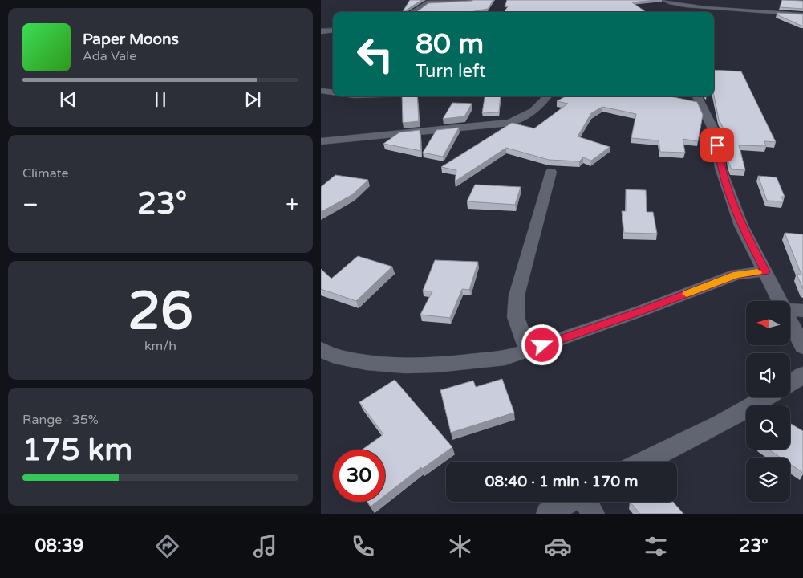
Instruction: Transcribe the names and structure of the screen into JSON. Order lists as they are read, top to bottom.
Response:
{
  "north": "left",
  "page": {
    "turn": ["80 m", "Turn left"],
    "song": ["Paper Moons", "Ada Vale"],
    "tile": [
      "Climate",
      ["26", "km/h"],
      ["Range · 35%", "175 km"]
    ],
    "heat": ["−", "23°", "+"],
    "limit": "30",
    "trip": "08:40 · 1 min · 170 m",
    "tabs": ["08:39", "23°"]
  }
}
